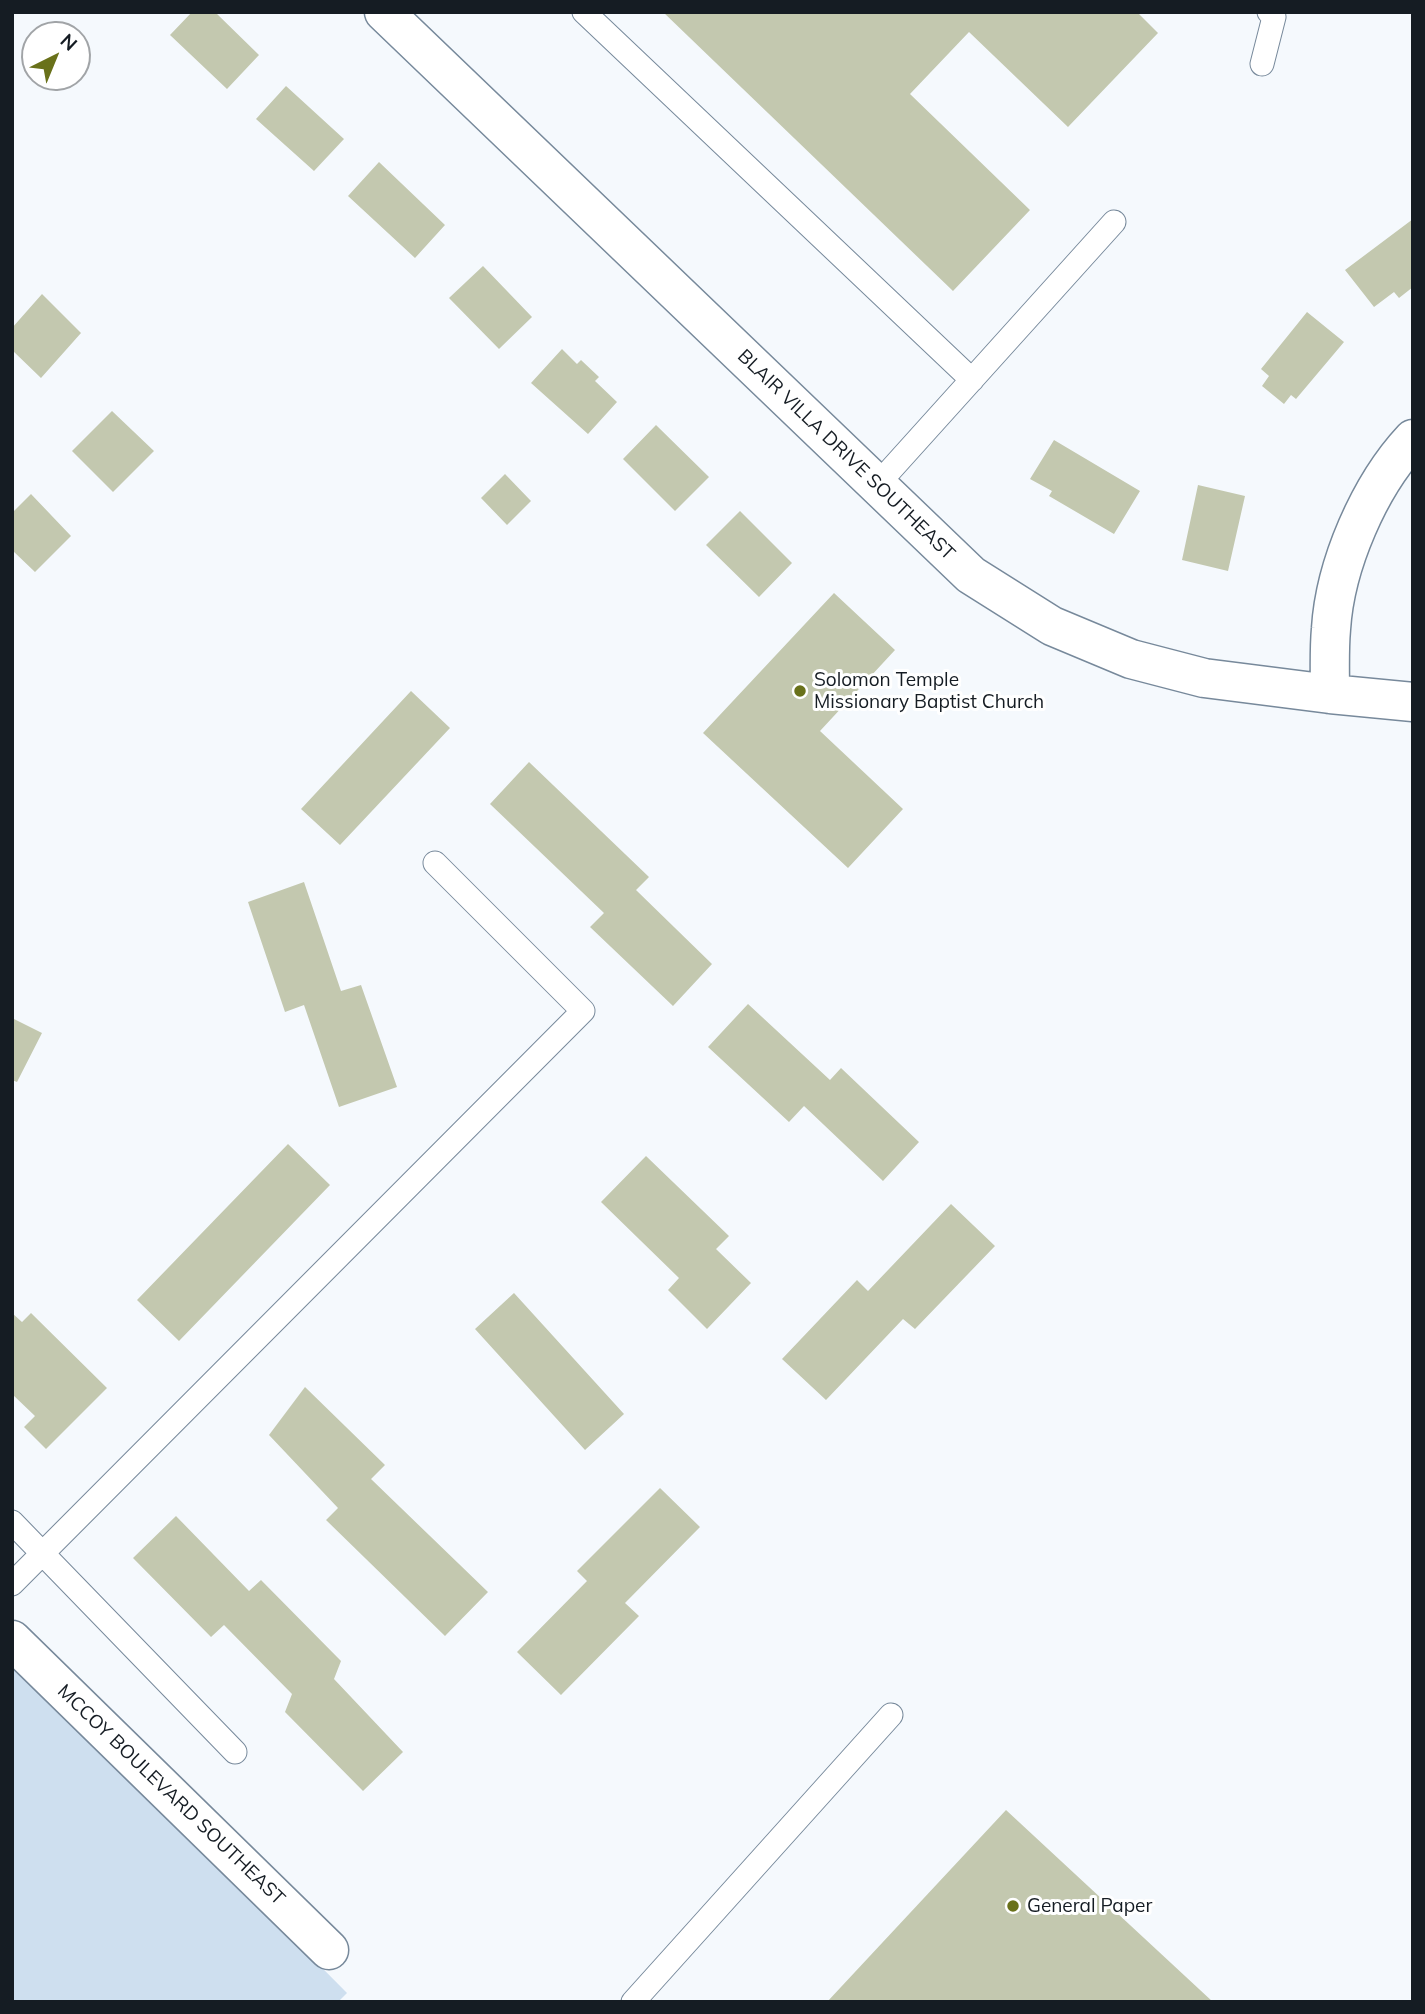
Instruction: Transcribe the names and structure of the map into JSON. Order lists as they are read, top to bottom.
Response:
{
  "streets": {
    "street": ["BLAIR VILLA DRIVE SOUTHEAST", "MCCOY BOULEVARD SOUTHEAST"]
  },
  "places": ["Solomon Temple Missionary Baptist Church", "General Paper"],
  "north": "top right"
}
